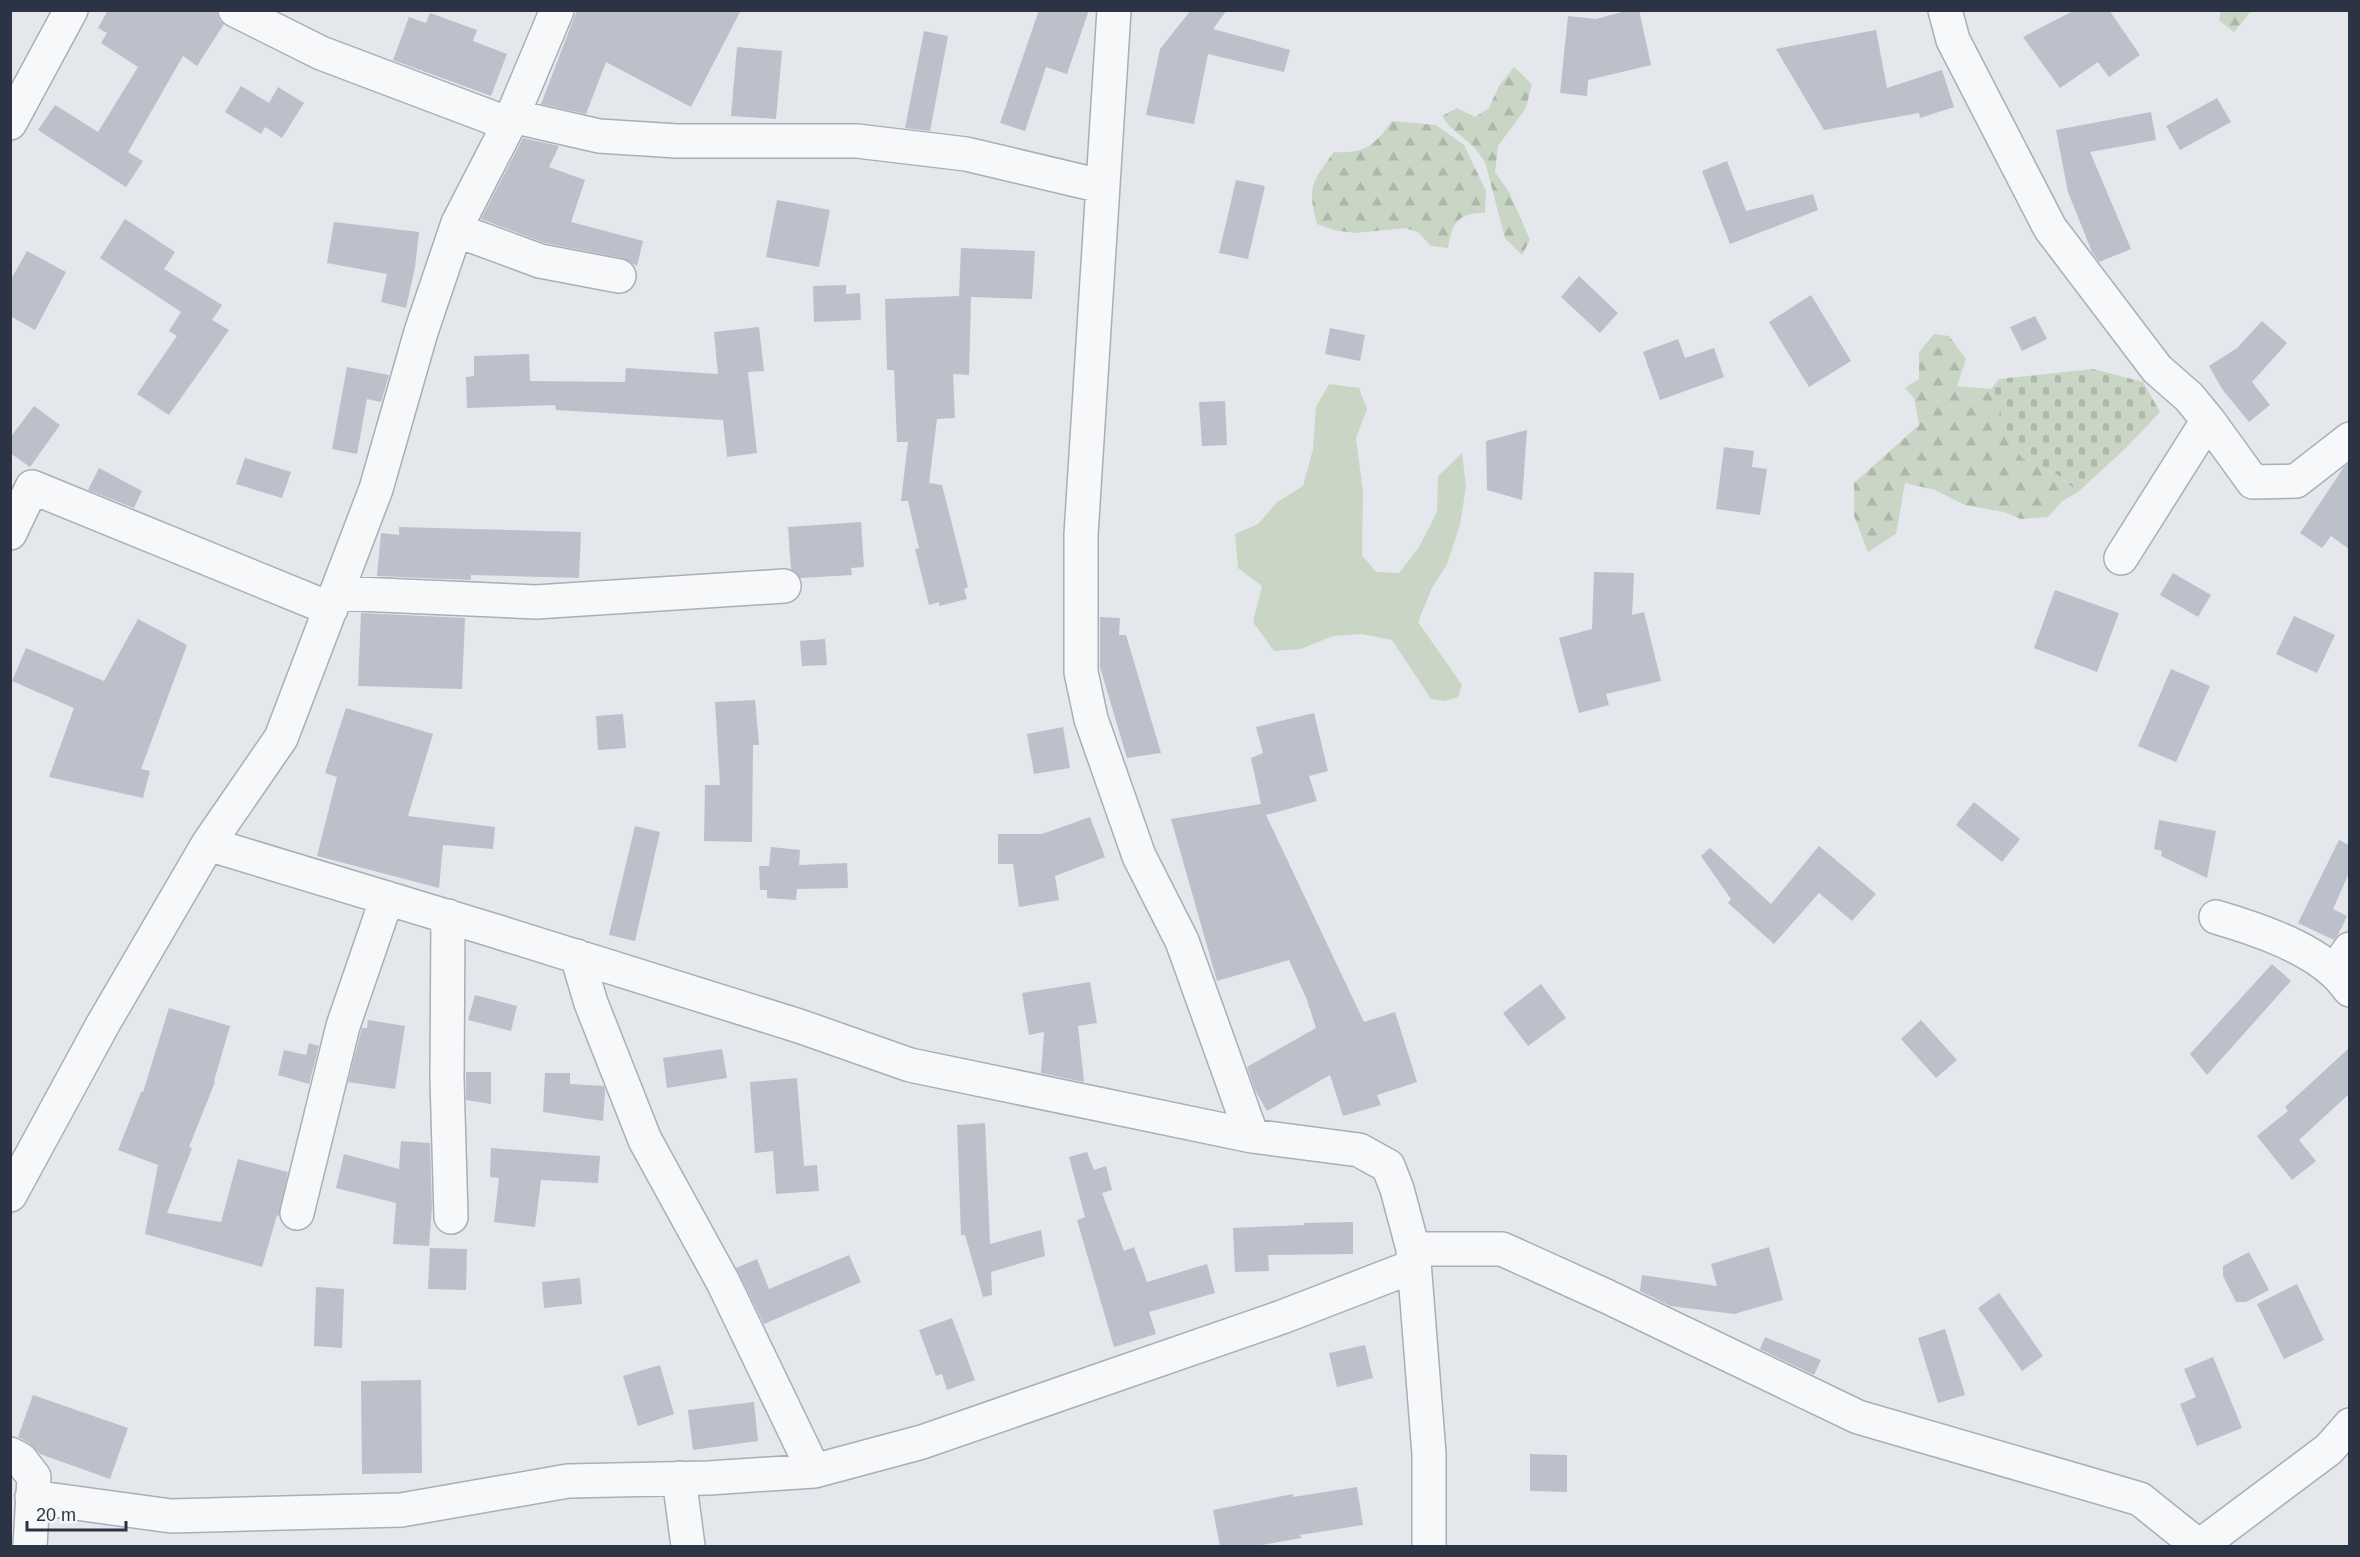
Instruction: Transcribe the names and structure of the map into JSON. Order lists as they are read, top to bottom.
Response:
{
  "scale_bar": "20 m"
}
